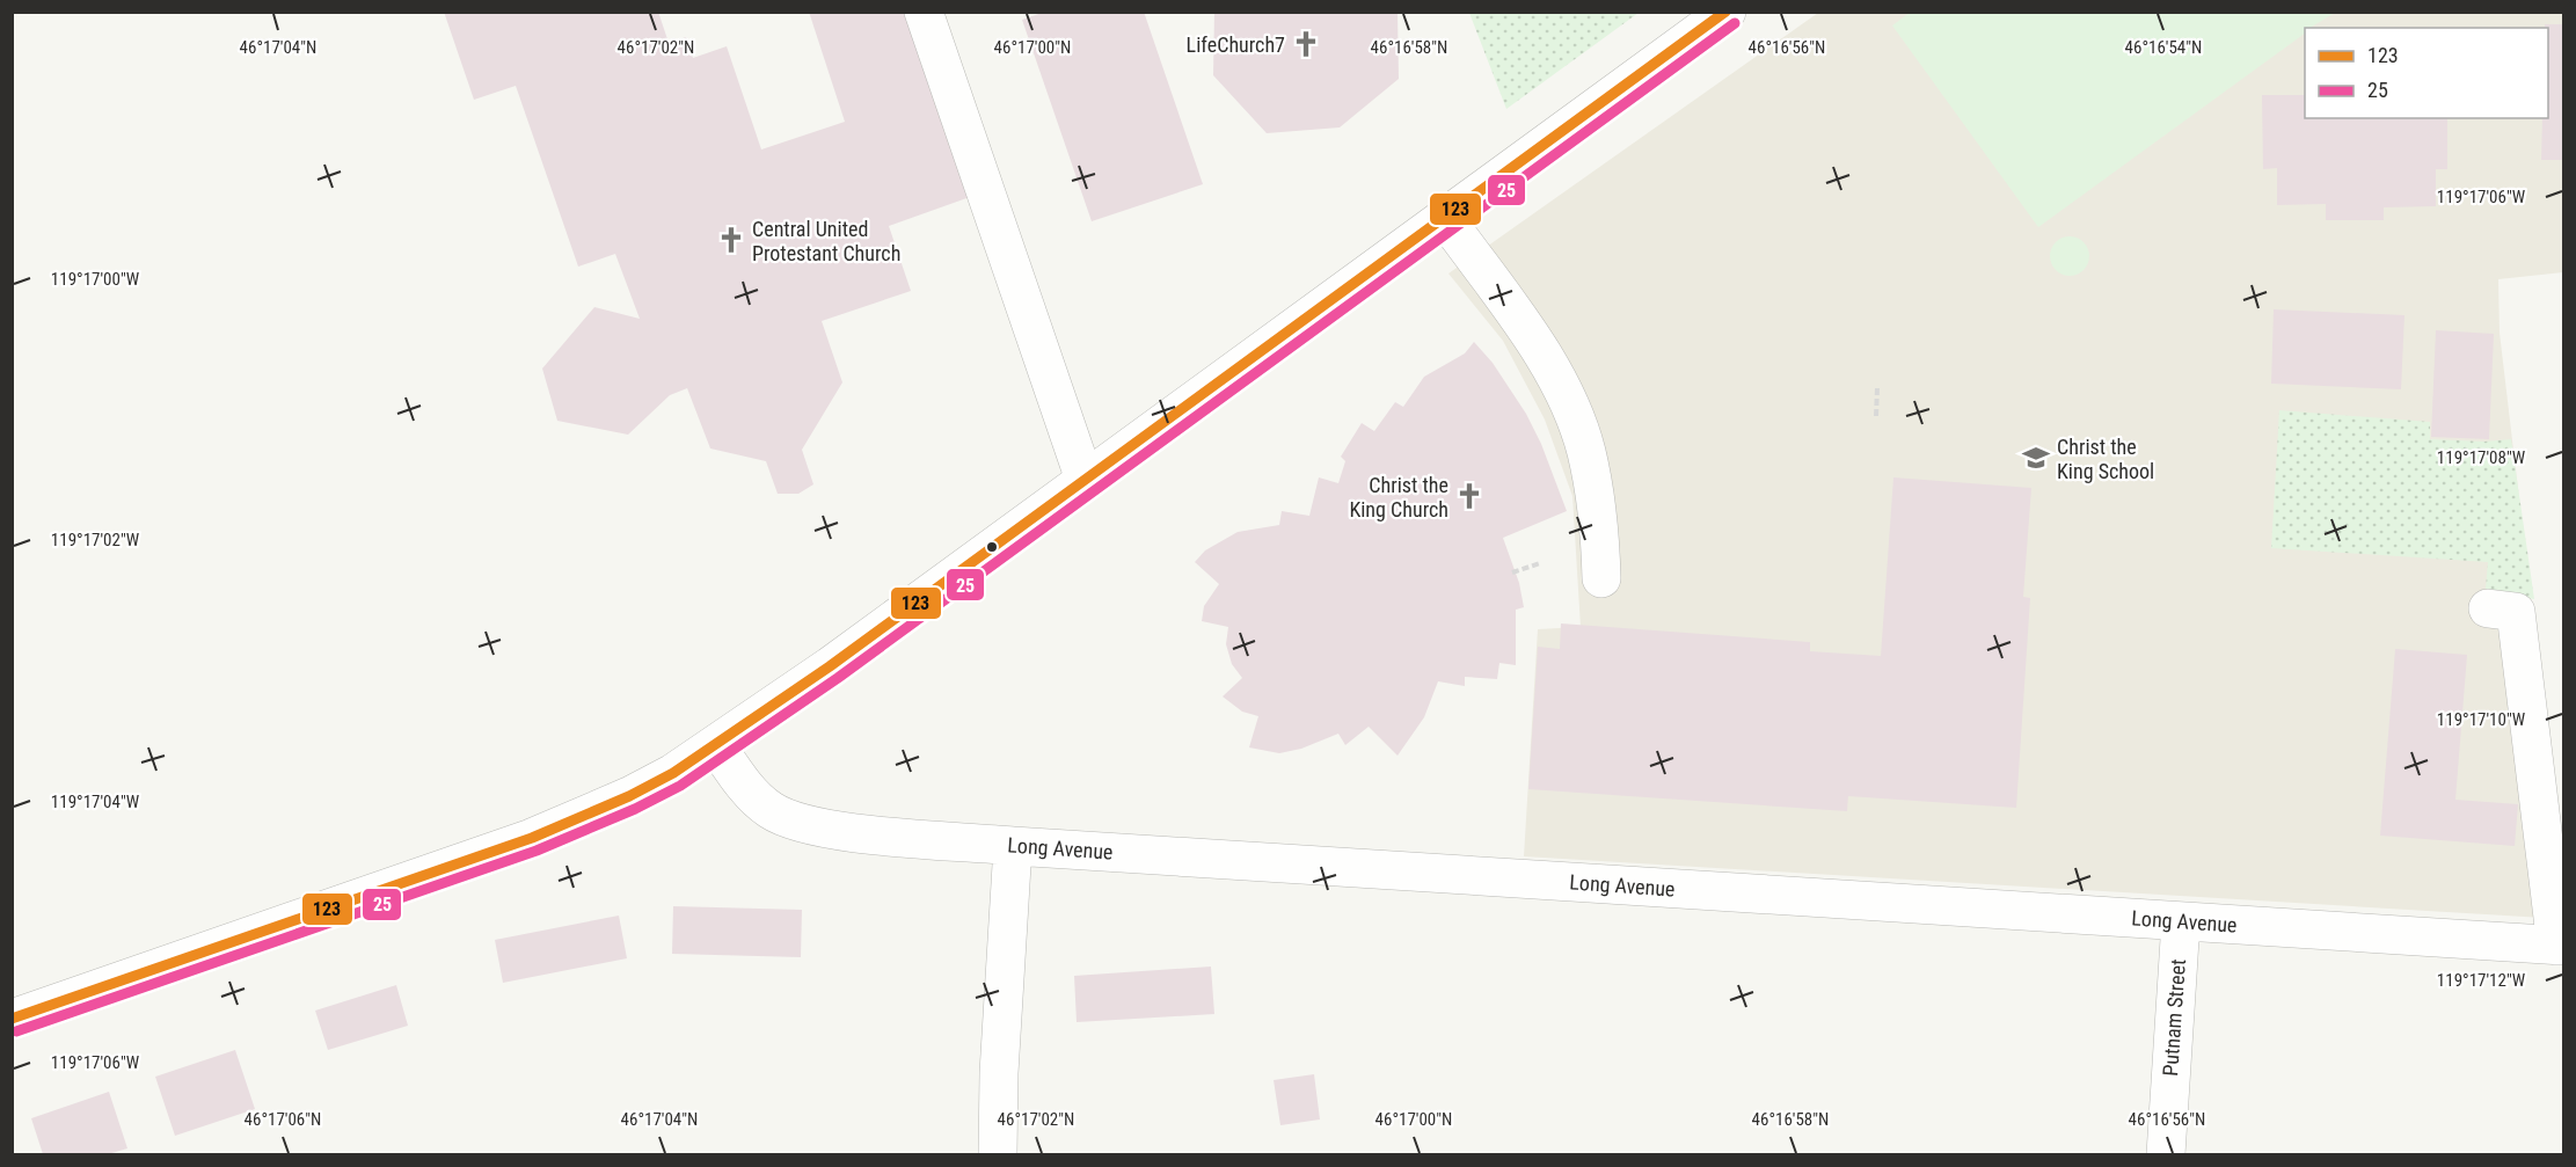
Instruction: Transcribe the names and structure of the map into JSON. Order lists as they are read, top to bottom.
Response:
{
  "streets": {
    "street": ["Long Avenue", "Putnam Street"]
  },
  "crossings": [
    ["Long Avenue", "Putnam Street"]
  ],
  "places": {
    "church": ["LifeChurch7", "Central United Protestant Church", "Christ the King Church"],
    "school or university": ["Christ the King School"]
  },
  "lines": ["transit line 123", "transit line 25"],
  "legend": ["123", "25"],
  "coordinates": [
    "46°17'04\"N",
    "46°17'02\"N",
    "46°17'00\"N",
    "46°16'58\"N",
    "46°16'56\"N",
    "46°16'54\"N",
    "119°17'06\"W",
    "119°17'00\"W",
    "119°17'08\"W",
    "119°17'02\"W",
    "119°17'10\"W",
    "119°17'04\"W",
    "119°17'12\"W",
    "46°17'06\"N"
  ]
}
